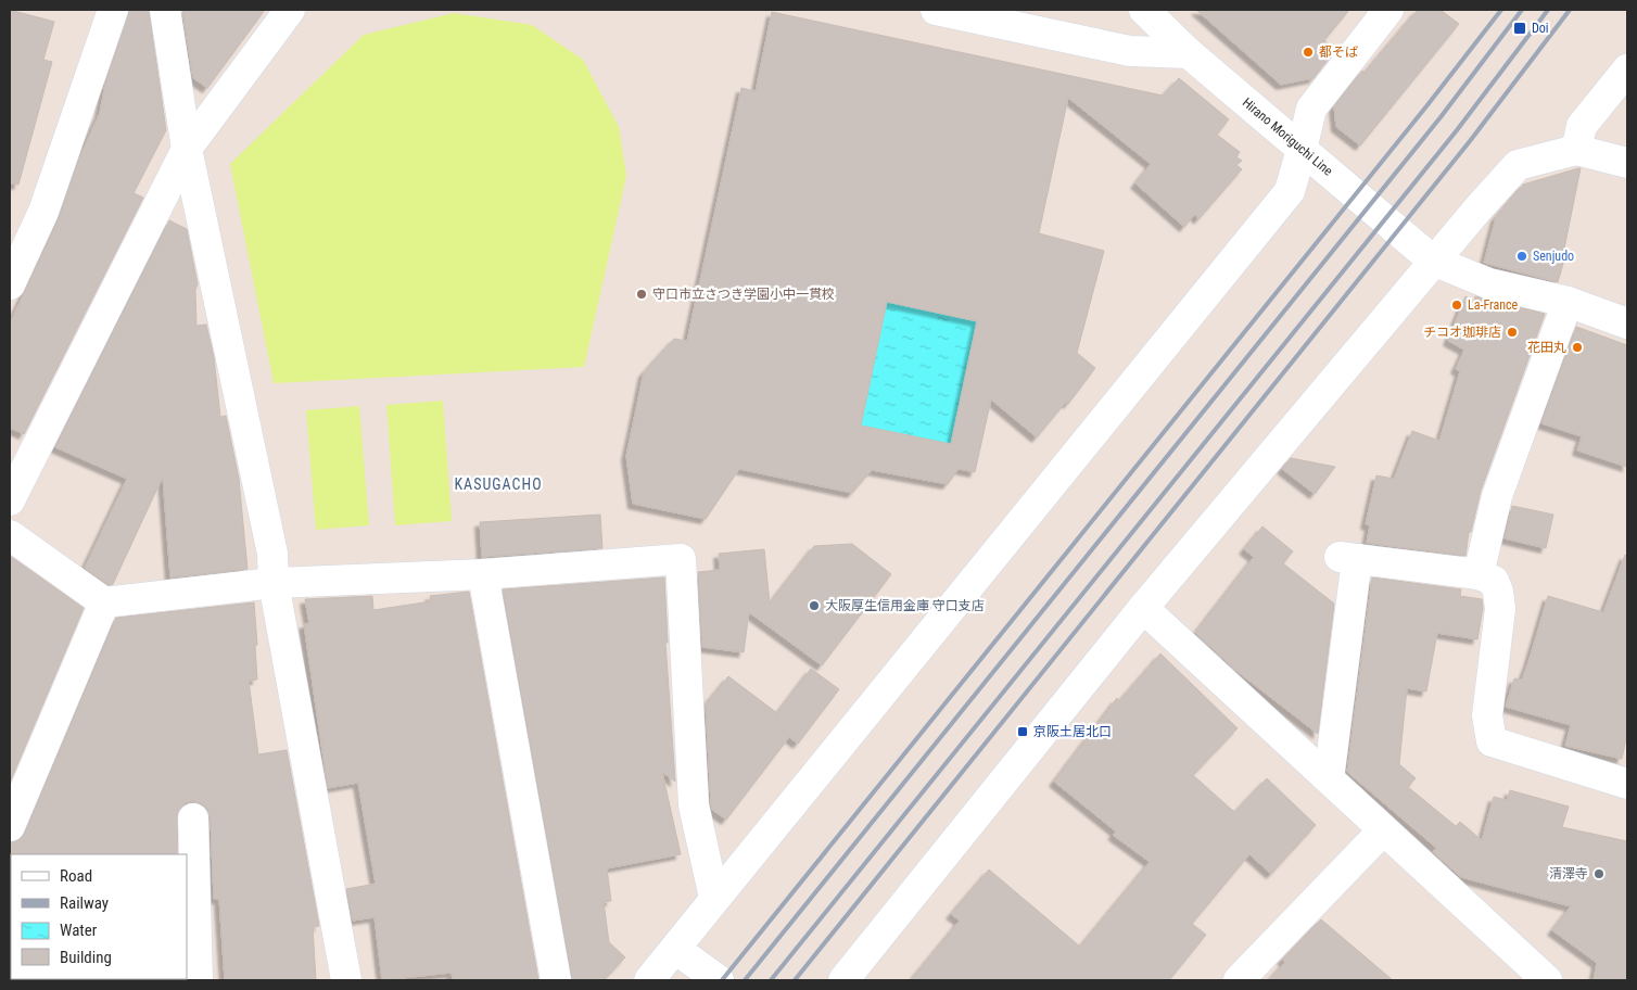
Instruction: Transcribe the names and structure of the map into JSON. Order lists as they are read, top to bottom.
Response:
{
  "streets": {
    "street": ["Hirano Moriguchi Line"]
  },
  "districts": ["KASUGACHO"],
  "places": {
    "transit": ["Doi", "京阪土居北口"],
    "other": [
      "都そば",
      "Senjudo",
      "守口市立さつき学園小中一貫校",
      "La-France",
      "チコオ珈琲店",
      "花田丸",
      "大阪厚生信用金庫 守口支店",
      "清澤寺"
    ]
  },
  "legend": [
    "Road",
    "Railway",
    "Water",
    "Building"
  ]
}
